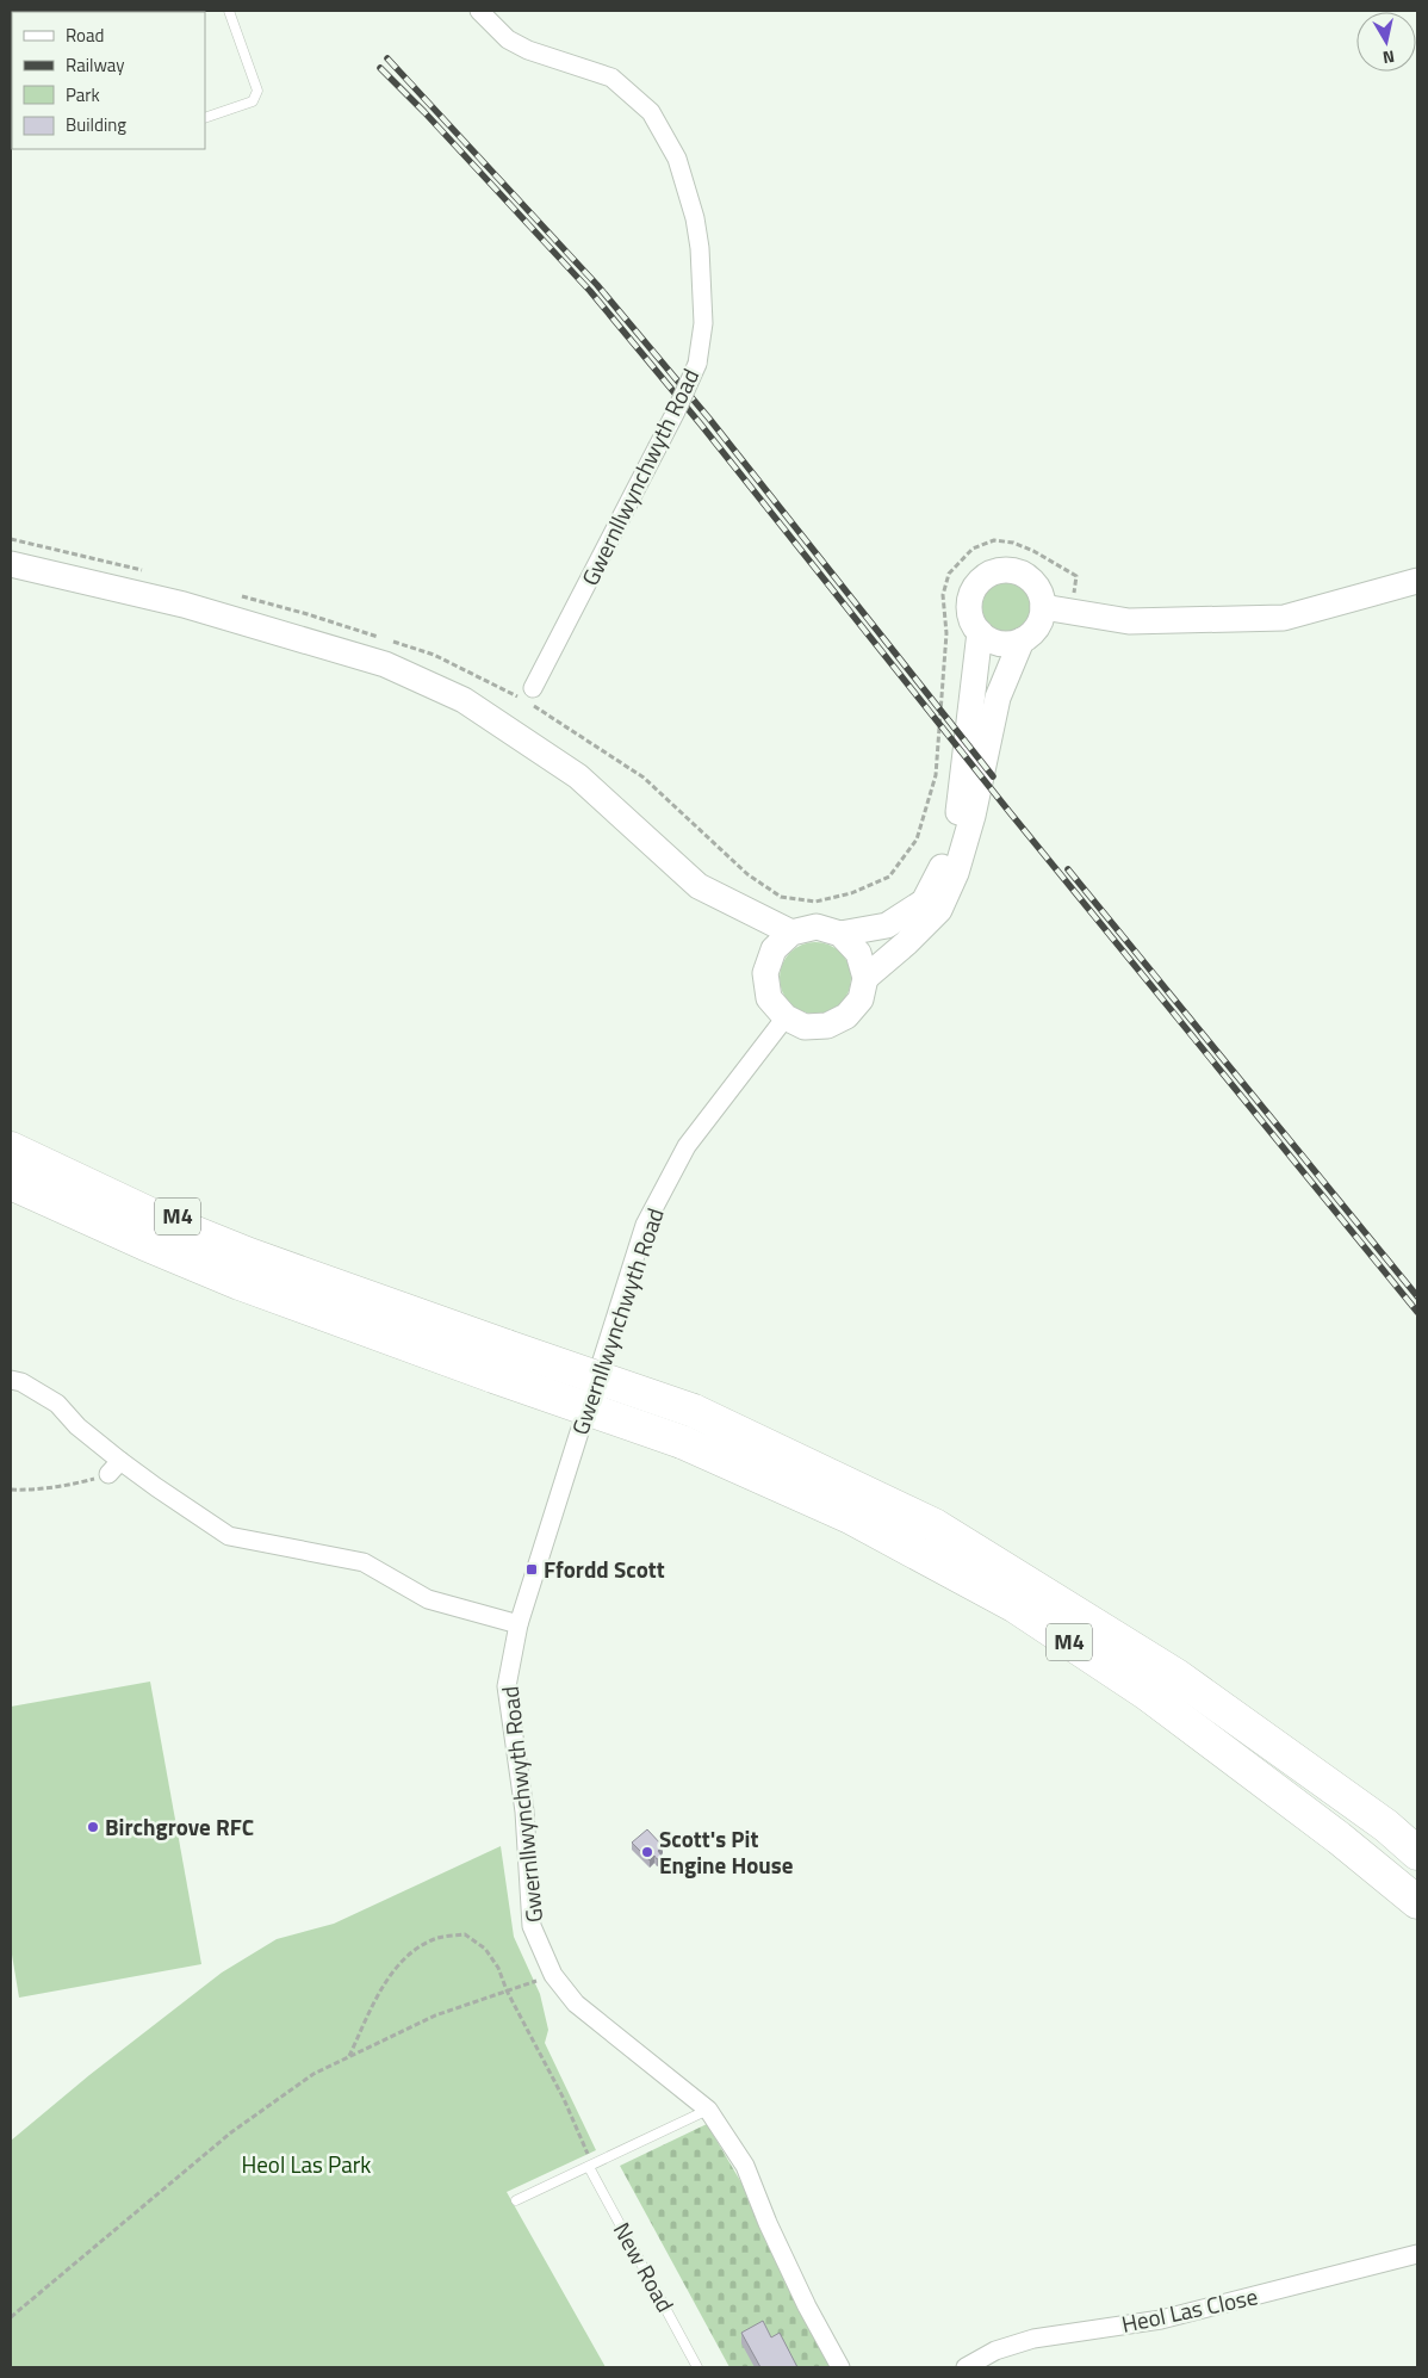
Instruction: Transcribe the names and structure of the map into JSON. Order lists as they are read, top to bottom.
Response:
{
  "streets": {
    "highway": ["M4"],
    "street": ["Gwernllwynchwyth Road", "Heol Las Close"],
    "lane": ["New Road"]
  },
  "parks": ["Heol Las Park"],
  "places": {
    "transit": ["Ffordd Scott"],
    "other": ["Birchgrove RFC", "Scott's Pit Engine House"]
  },
  "legend": [
    "Road",
    "Railway",
    "Park",
    "Building"
  ],
  "north": "bottom"
}
